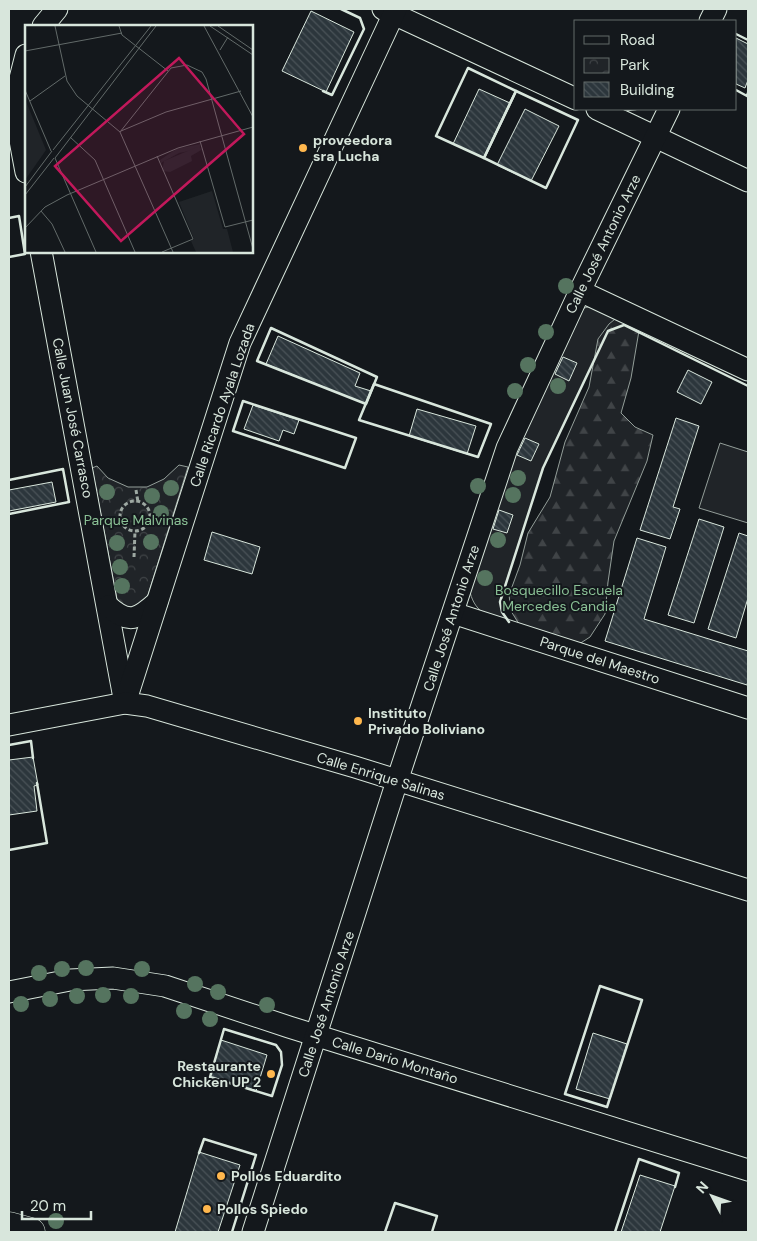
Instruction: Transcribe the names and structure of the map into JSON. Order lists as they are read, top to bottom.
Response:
{
  "streets": {
    "street": [
      "Calle José Antonio Arze",
      "Calle Ricardo Ayala Lozada",
      "Calle Juan José Carrasco",
      "Parque del Maestro",
      "Calle Enrique Salinas",
      "Calle Dario Montaño"
    ]
  },
  "crossings": [
    ["Calle José Antonio Arze", "Parque del Maestro"],
    ["Calle José Antonio Arze", "Calle Enrique Salinas"],
    ["Calle José Antonio Arze", "Calle Dario Montaño"],
    ["Calle Ricardo Ayala Lozada", "Calle Juan José Carrasco"],
    ["Calle Ricardo Ayala Lozada", "Calle Enrique Salinas"],
    ["Calle Juan José Carrasco", "Calle Enrique Salinas"]
  ],
  "parks": ["Parque Malvinas", "Bosquecillo Escuela Mercedes Candia"],
  "places": [
    "proveedora sra Lucha",
    "Instituto Privado Boliviano",
    "Restaurante Chicken UP 2",
    "Pollos Eduardito",
    "Pollos Spiedo"
  ],
  "legend": ["Road", "Park", "Building"],
  "scale_bar": "20 m",
  "north": "top left"
}
